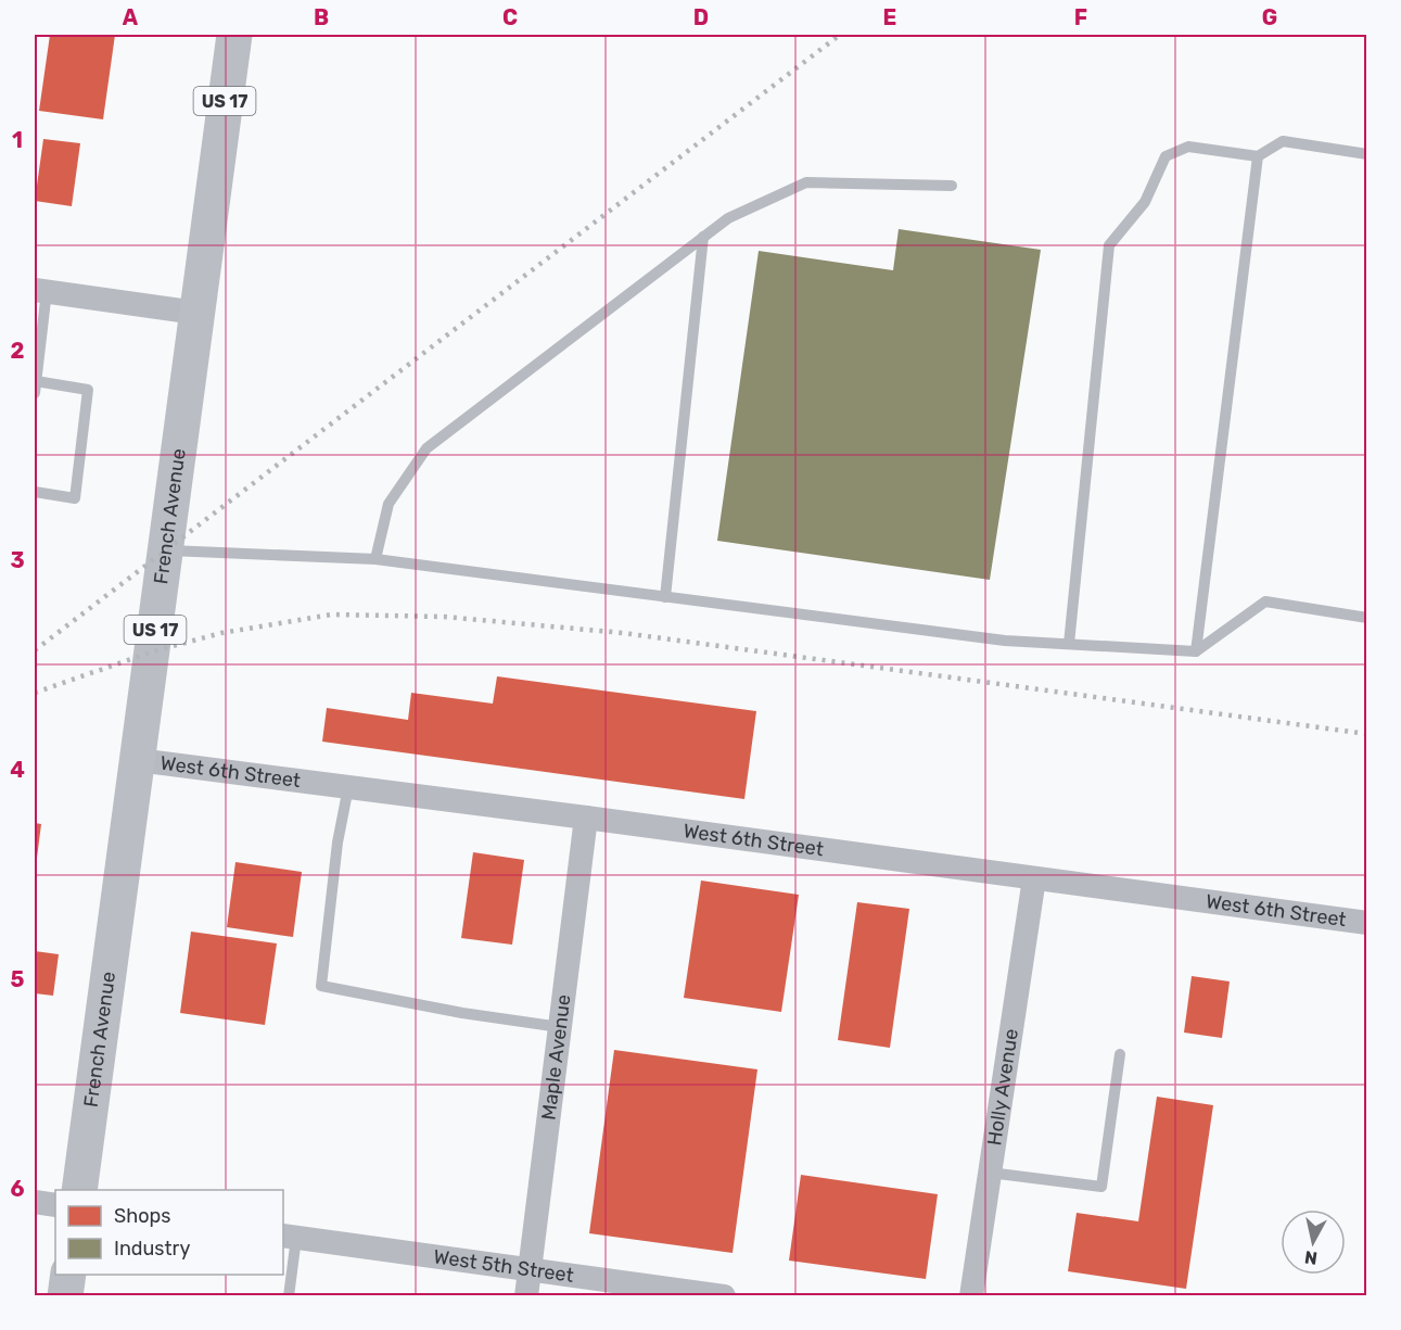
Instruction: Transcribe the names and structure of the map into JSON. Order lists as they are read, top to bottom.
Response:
{
  "streets": {
    "main road": ["US 17", "French Avenue"],
    "street": [
      "West 6th Street",
      "Maple Avenue",
      "Holly Avenue",
      "West 5th Street"
    ]
  },
  "crossings": [
    ["French Avenue", "West 6th Street"],
    ["West 6th Street", "Maple Avenue"],
    ["West 6th Street", "Holly Avenue"],
    ["Maple Avenue", "West 5th Street"]
  ],
  "legend": ["Shops", "Industry"],
  "north": "bottom",
  "grid": {
    "columns": [
      "A",
      "B",
      "C",
      "D",
      "E",
      "F",
      "G"
    ],
    "rows": [
      "1",
      "2",
      "3",
      "4",
      "5",
      "6"
    ]
  }
}
